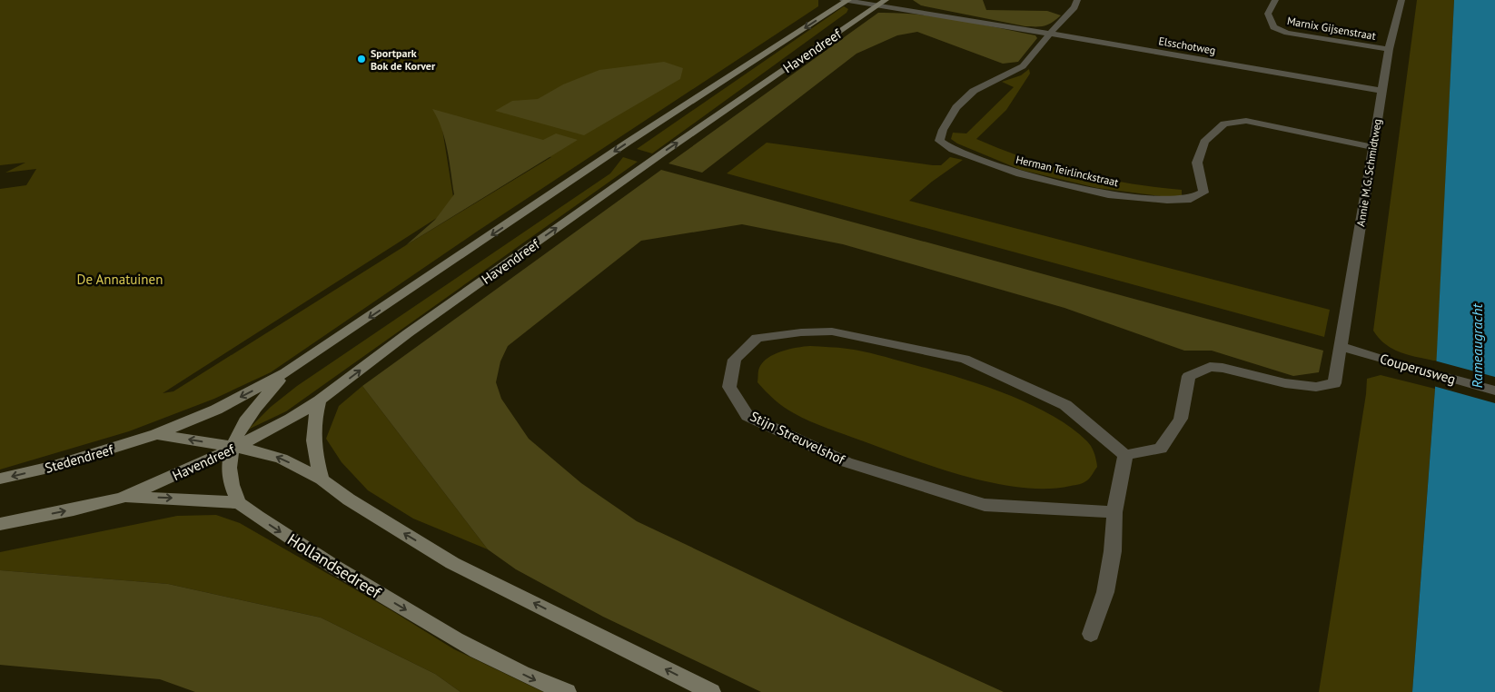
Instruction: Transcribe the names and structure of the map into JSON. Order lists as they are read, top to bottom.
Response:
{
  "streets": {
    "main road": ["Havendreef", "Stedendreef", "Hollandsedreef"],
    "street": [
      "Marnix Gijsenstraat",
      "Elsschotweg",
      "Herman Teirlinckstraat",
      "Annie M.G. Schmidtweg",
      "Couperusweg",
      "Stijn Streuvelshof"
    ]
  },
  "crossings": [
    ["Marnix Gijsenstraat", "Annie M.G. Schmidtweg"],
    ["Elsschotweg", "Havendreef"],
    ["Elsschotweg", "Herman Teirlinckstraat"],
    ["Elsschotweg", "Annie M.G. Schmidtweg"],
    ["Havendreef", "Stedendreef"],
    ["Herman Teirlinckstraat", "Annie M.G. Schmidtweg"],
    ["Annie M.G. Schmidtweg", "Couperusweg"]
  ],
  "water": ["Rameaugracht"],
  "parks": ["De Annatuinen"],
  "places": ["Sportpark Bok de Korver"]
}
